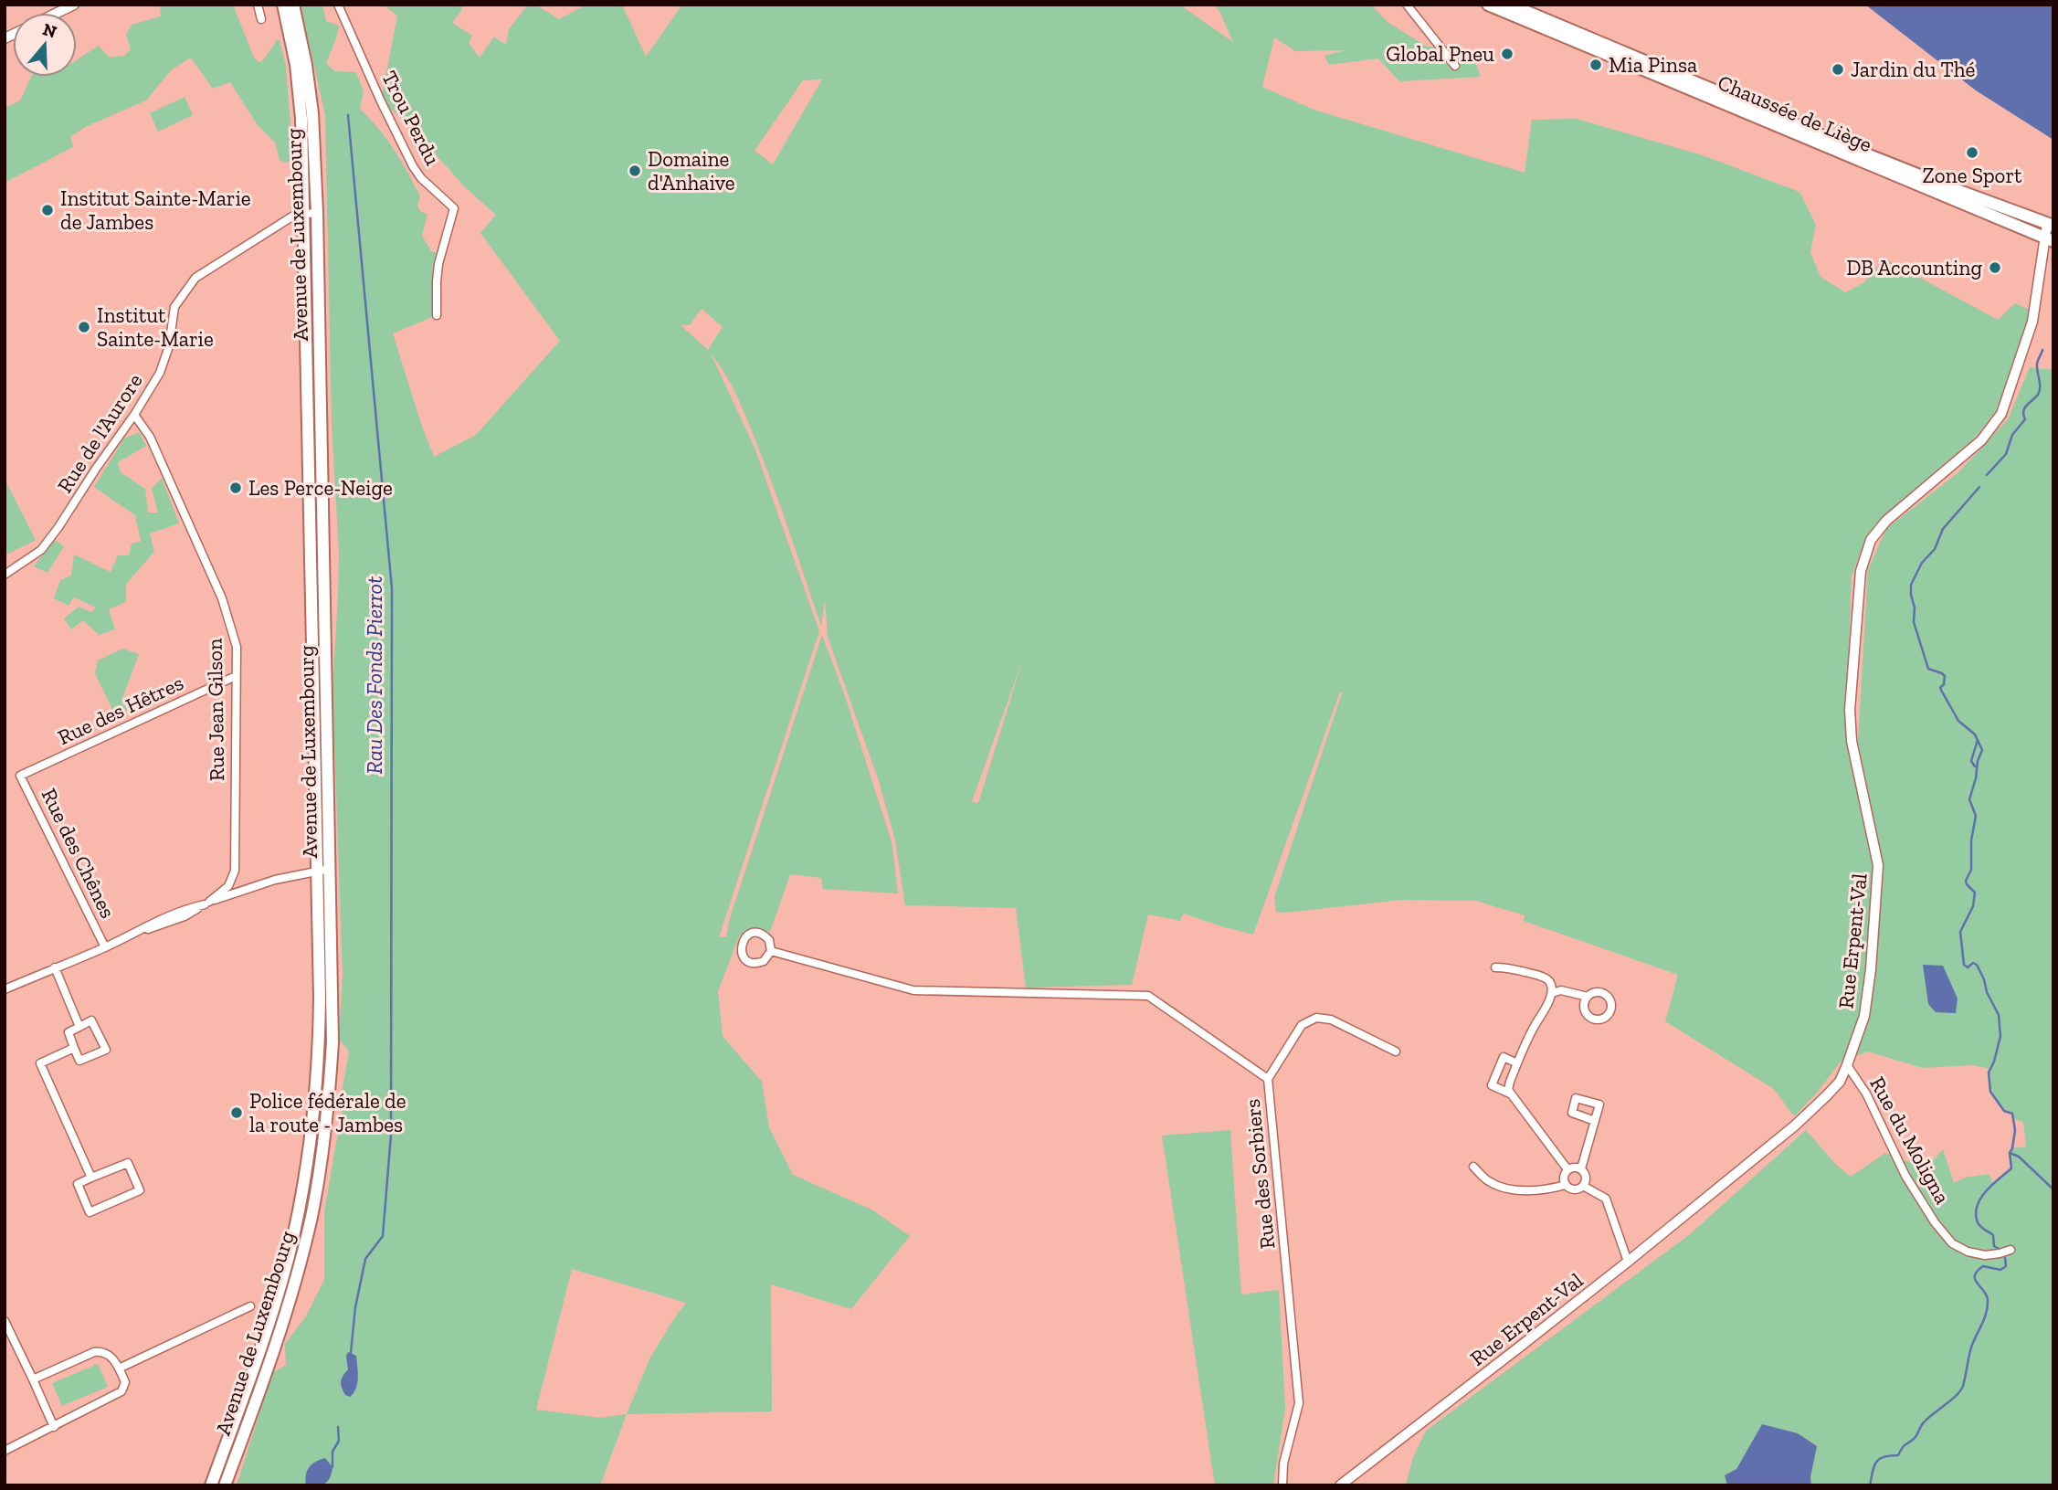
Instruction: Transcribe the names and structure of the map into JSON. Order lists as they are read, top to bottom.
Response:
{
  "streets": {
    "main road": ["Chaussée de Liège", "Avenue de Luxembourg"],
    "street": [
      "Trou Perdu",
      "Rue de l'Aurore",
      "Rue des Hêtres",
      "Rue Jean Gilson",
      "Rue des Chênes",
      "Rue Erpent-Val",
      "Rue du Moligna",
      "Rue des Sorbiers"
    ]
  },
  "crossings": [
    ["Chaussée de Liège", "Rue Erpent-Val"],
    ["Avenue de Luxembourg", "Rue de l'Aurore"],
    ["Rue de l'Aurore", "Rue Jean Gilson"],
    ["Rue des Hêtres", "Rue Jean Gilson"],
    ["Rue des Hêtres", "Rue des Chênes"],
    ["Rue Erpent-Val", "Rue du Moligna"]
  ],
  "water": ["Rau Des Fonds Pierrot"],
  "places": [
    "Global Pneu",
    "Mia Pinsa",
    "Jardin du Thé",
    "Zone Sport",
    "Domaine d'Anhaive",
    "Institut Sainte-Marie de Jambes",
    "DB Accounting",
    "Institut Sainte-Marie",
    "Les Perce-Neige",
    "Police fédérale de la route - Jambes"
  ],
  "north": "top"
}
